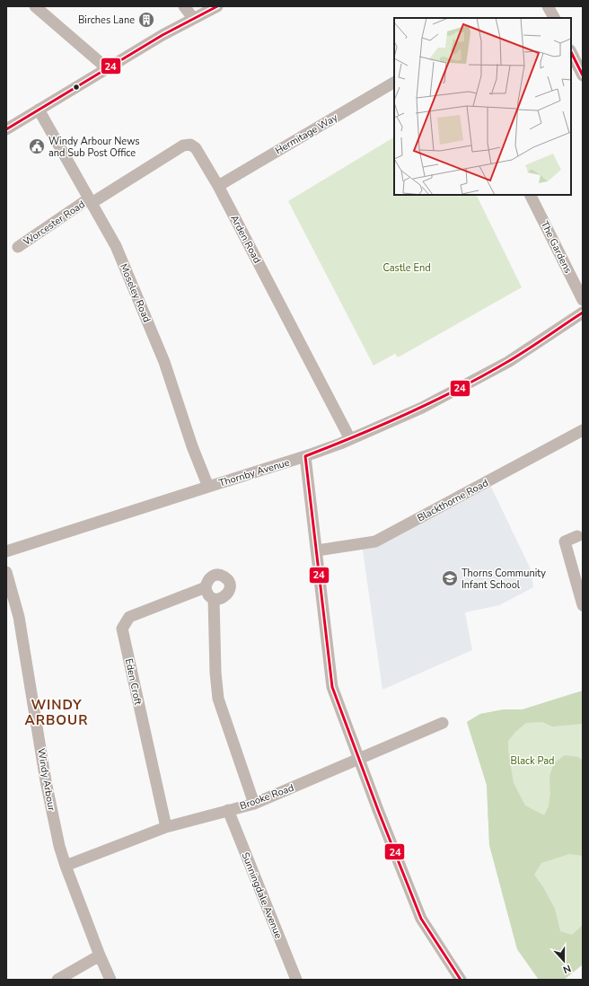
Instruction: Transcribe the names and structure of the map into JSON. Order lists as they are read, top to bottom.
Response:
{
  "streets": {
    "street": [
      "Hermitage Way",
      "Worcester Road",
      "Arden Road",
      "The Gardens",
      "Moseley Road",
      "Thornby Avenue",
      "Blackthorne Road",
      "Eden Croft",
      "Windy Arbour",
      "Brooke Road",
      "Sunningdale Avenue"
    ]
  },
  "crossings": [
    ["Hermitage Way", "Arden Road"],
    ["Worcester Road", "Arden Road"],
    ["Worcester Road", "Moseley Road"],
    ["Arden Road", "Moseley Road"],
    ["Arden Road", "Thornby Avenue"],
    ["Moseley Road", "Thornby Avenue"],
    ["Eden Croft", "Brooke Road"],
    ["Windy Arbour", "Brooke Road"],
    ["Brooke Road", "Sunningdale Avenue"]
  ],
  "districts": ["WINDY ARBOUR"],
  "parks": ["Castle End", "Black Pad"],
  "places": {
    "building": ["Birches Lane"],
    "public building": ["Windy Arbour News and Sub Post Office"],
    "school or university": ["Thorns Community Infant School"]
  },
  "lines": ["transit line 24"],
  "north": "bottom"
}
